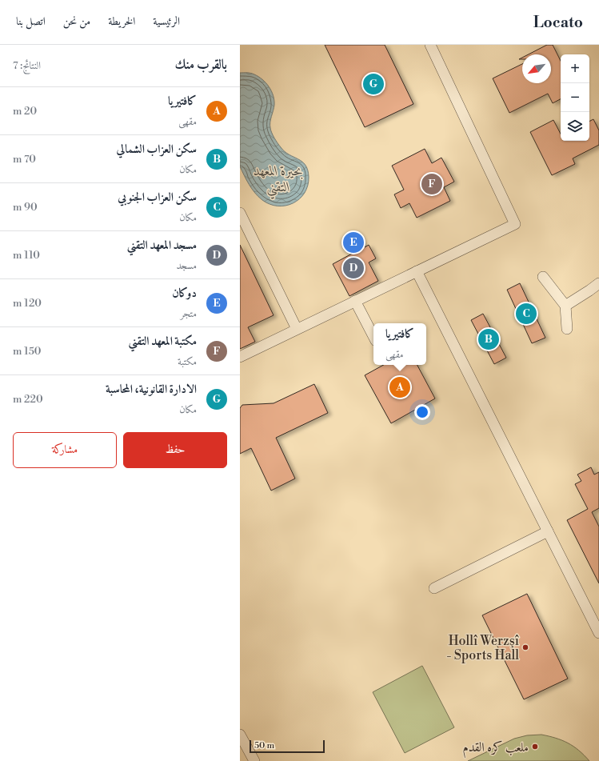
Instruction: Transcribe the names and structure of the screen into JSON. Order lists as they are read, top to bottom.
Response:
{
  "water": ["بحيرة المعهد التقني"],
  "places": ["Hollî Werzşî - Sports Hall", "ملعب كره القدم"],
  "scale_bar": "50 m",
  "north": "bottom left",
  "page": {
    "header": "Locato",
    "nav": [
      "الرئيسية",
      "الخريطة",
      "من نحن",
      "اتصل بنا"
    ],
    "heading": ["بالقرب منك", "النتائج: 7"],
    "map_buttons": ["+", "−"],
    "pins": [
      "G",
      "F",
      "E",
      "D",
      "C",
      "B",
      "A"
    ],
    "list": [
      {
        "mark": "A",
        "name": "کافتیریا",
        "note": "مقهى",
        "value": "20 m"
      },
      {
        "mark": "B",
        "name": "سكن العزاب الشمالي",
        "note": "مكان",
        "value": "70 m"
      },
      {
        "mark": "C",
        "name": "سكن العزاب الجنوبي",
        "note": "مكان",
        "value": "90 m"
      },
      {
        "mark": "D",
        "name": "مسجد المعهد التقني",
        "note": "مسجد",
        "value": "110 m"
      },
      {
        "mark": "E",
        "name": "دوکان",
        "note": "متجر",
        "value": "120 m"
      },
      {
        "mark": "F",
        "name": "مكتبة المعهد التقني",
        "note": "مكتبة",
        "value": "150 m"
      },
      {
        "mark": "G",
        "name": "الادارة القانونية، المحاسبة",
        "note": "مكان",
        "value": "220 m"
      }
    ],
    "popup": ["کافتیریا", "مقهى"],
    "buttons": ["حفظ", "مشاركة"],
    "scale": "50 m"
  }
}
